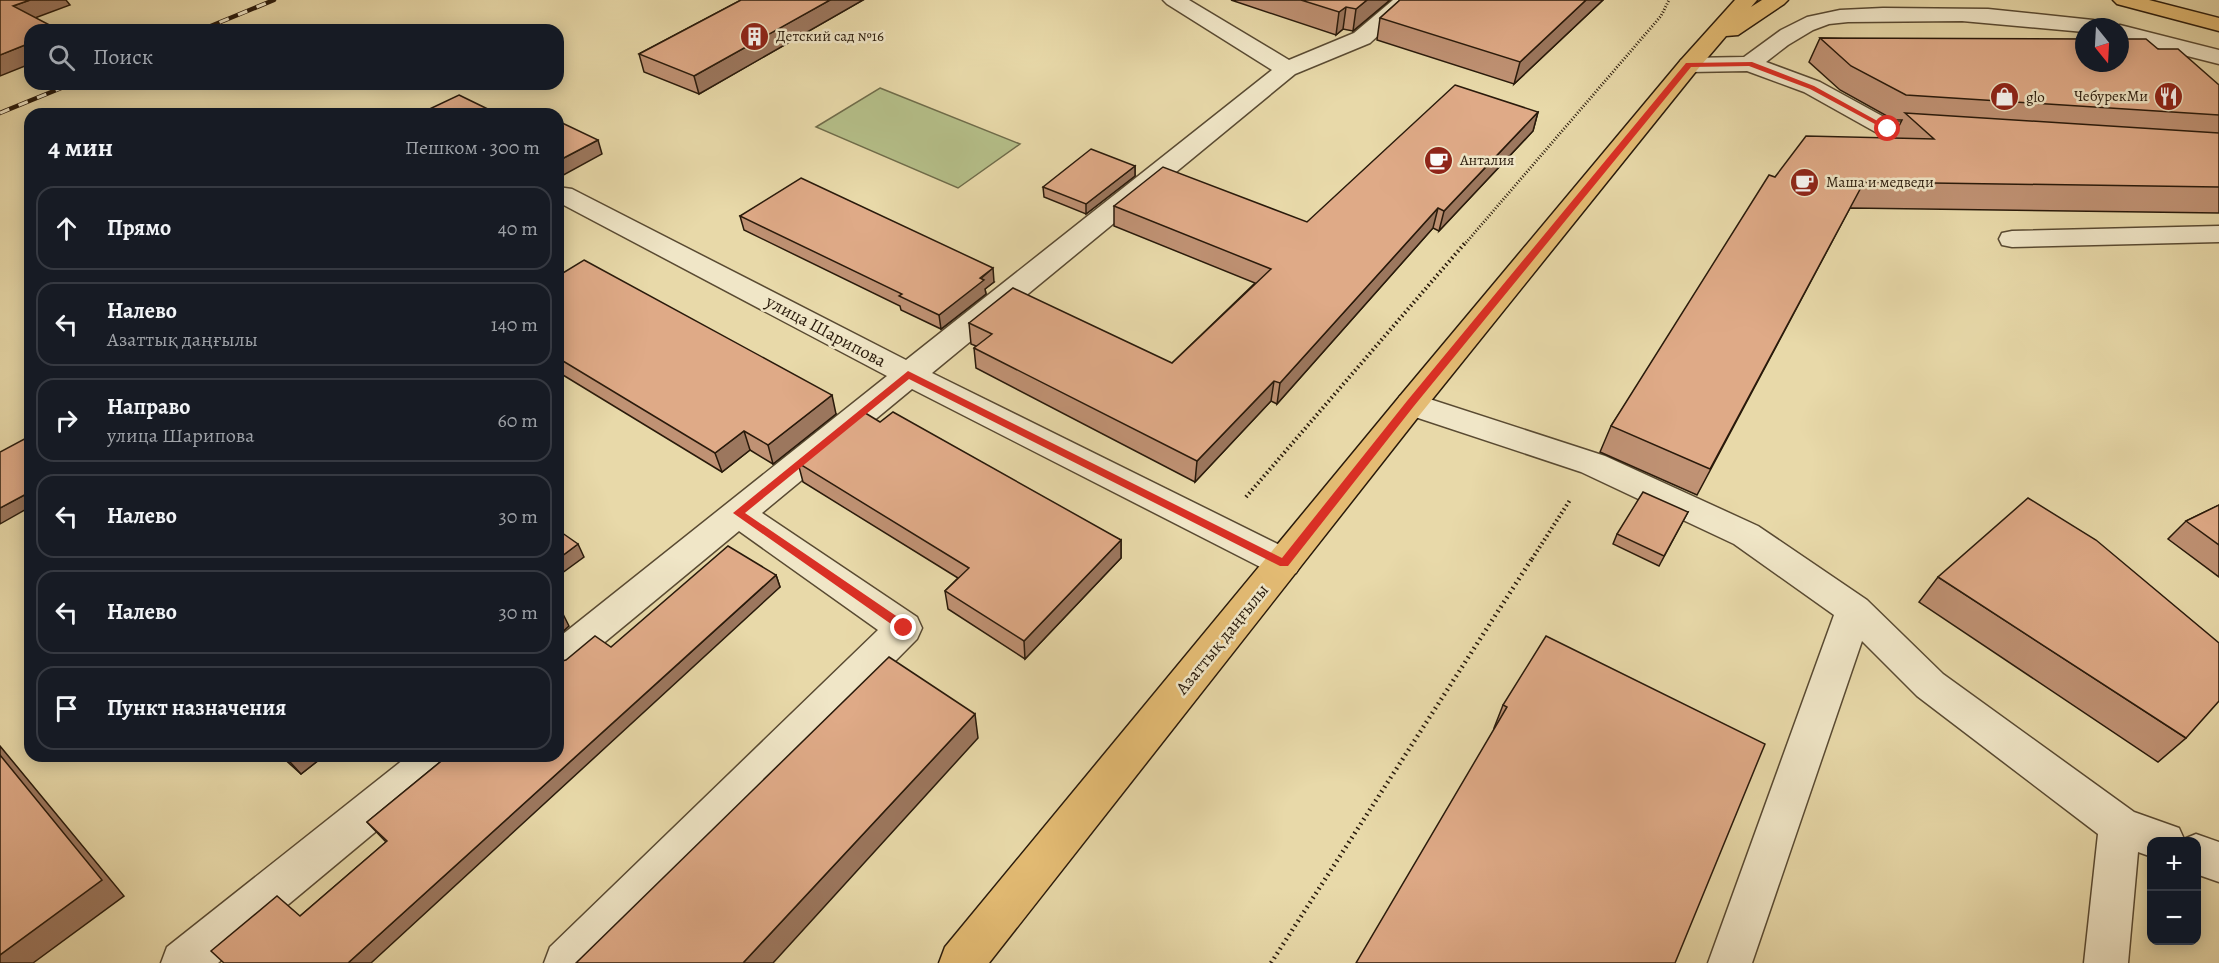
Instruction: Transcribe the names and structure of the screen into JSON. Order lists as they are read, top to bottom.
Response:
{
  "streets": {
    "main road": ["Азаттық даңғылы"],
    "lane": ["улица Шарипова"]
  },
  "crossings": [
    ["улица Шарипова", "Азаттық даңғылы"]
  ],
  "places": {
    "building": ["Детский сад №16"],
    "restaurant": ["ЧебурекМи"],
    "shop": ["glo"],
    "cafe": ["Анталия", "Маша и медведи"]
  },
  "north": "bottom",
  "page": {
    "search": "Поиск",
    "heading": ["4 мин", "Пешком · 300 m"],
    "list": [
      ["Прямо", "40 m"],
      ["Налево", "Азаттық даңғылы", "140 m"],
      ["Направо", "улица Шарипова", "60 m"],
      ["Налево", "30 m"],
      ["Налево", "30 m"],
      "Пункт назначения"
    ],
    "map_buttons": ["+", "−"]
  }
}
